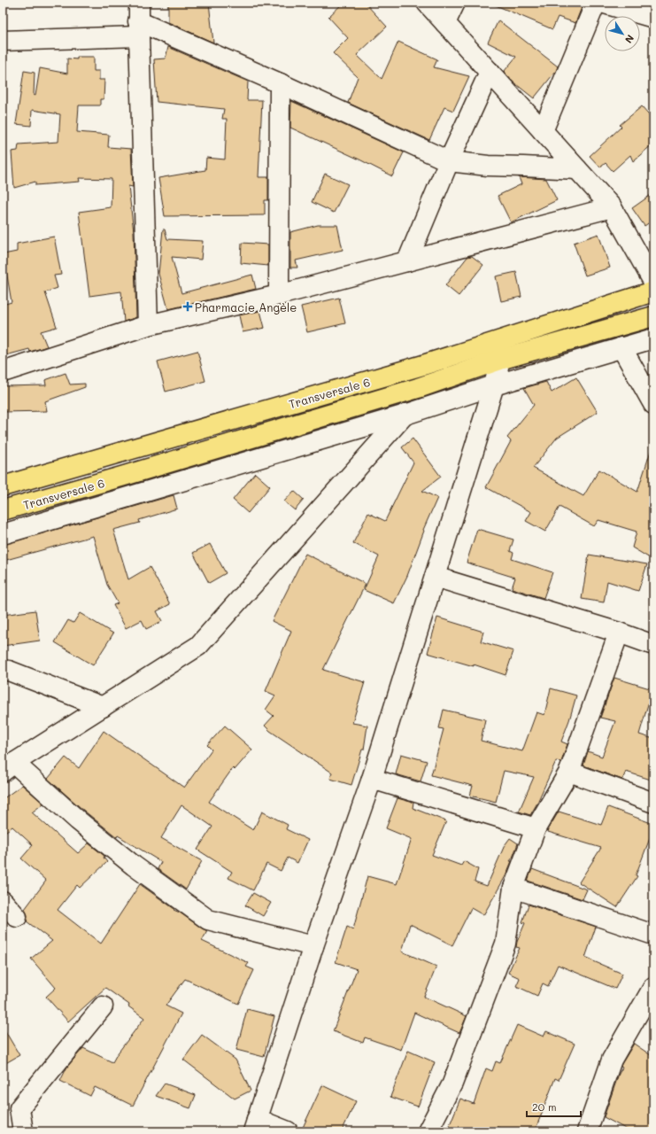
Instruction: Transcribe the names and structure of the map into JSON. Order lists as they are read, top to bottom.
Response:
{
  "streets": {
    "main road": ["Transversale 6"]
  },
  "places": {
    "health": ["Pharmacie Angèle"]
  },
  "scale_bar": "20 m",
  "north": "bottom right"
}
